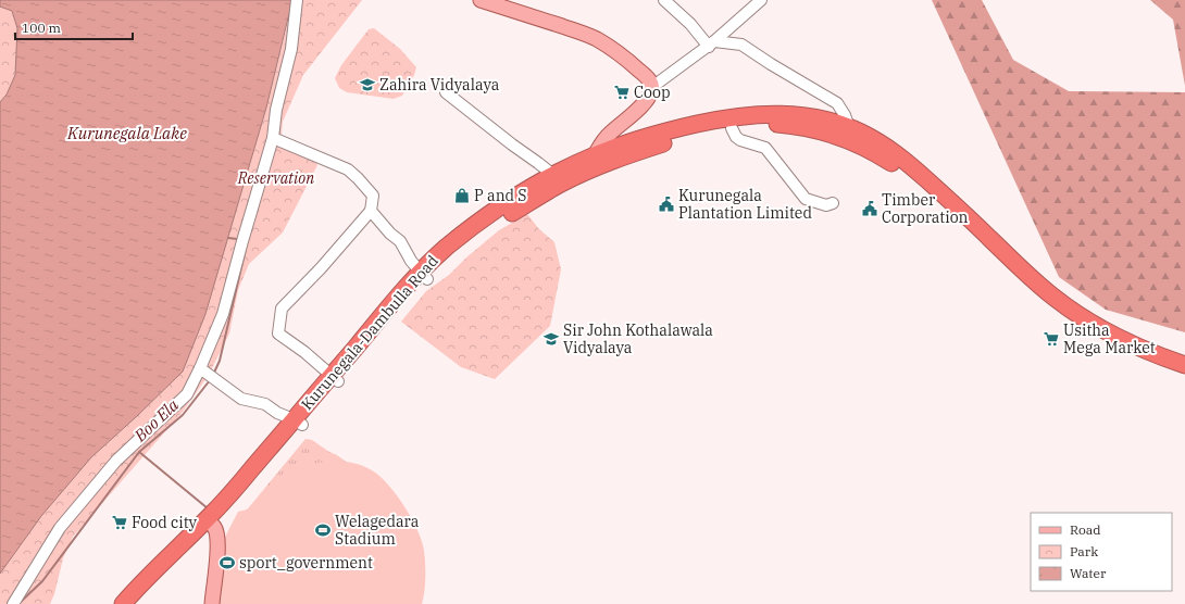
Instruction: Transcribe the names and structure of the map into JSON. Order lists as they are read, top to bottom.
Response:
{
  "streets": {
    "highway": ["Kurunegala-Dambulla Road"]
  },
  "water": ["Kurunegala Lake", "Boo Ela"],
  "parks": ["Reservation"],
  "places": {
    "school or university": ["Zahira Vidyalaya", "Sir John Kothalawala Vidyalaya"],
    "supermarket": ["Coop", "Usitha Mega Market", "Food city"],
    "shop": ["P and S"],
    "public building": ["Kurunegala Plantation Limited", "Timber Corporation"],
    "sports": ["Welagedara Stadium", "sport_government"]
  },
  "legend": ["Road", "Park", "Water"],
  "scale_bar": "100 m"
}
